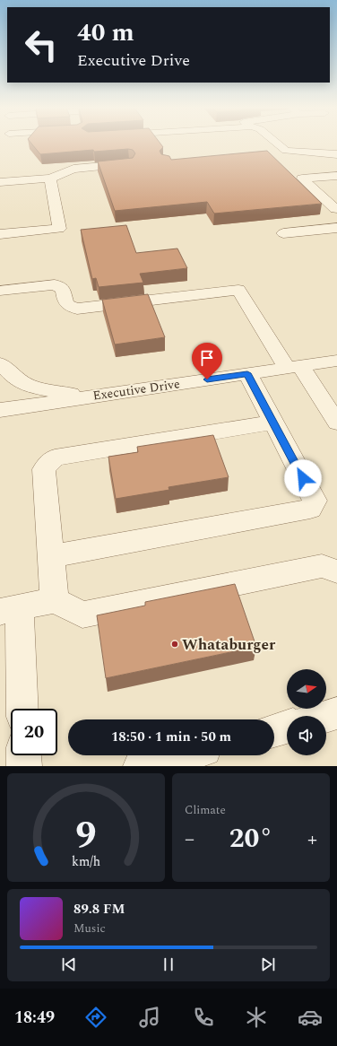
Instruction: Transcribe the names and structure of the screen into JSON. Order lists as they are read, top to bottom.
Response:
{
  "streets": {
    "street": ["Executive Drive"]
  },
  "places": ["Whataburger"],
  "north": "right",
  "page": {
    "turn": ["40 m", "Executive Drive"],
    "limit": "20",
    "trip": "18:50 · 1 min · 50 m",
    "tile": "Climate",
    "heat": ["−", "20°", "+"],
    "song": ["89.8 FM", "Music"],
    "tabs": "18:49",
    "gauge": ["9", "km/h"]
  }
}
